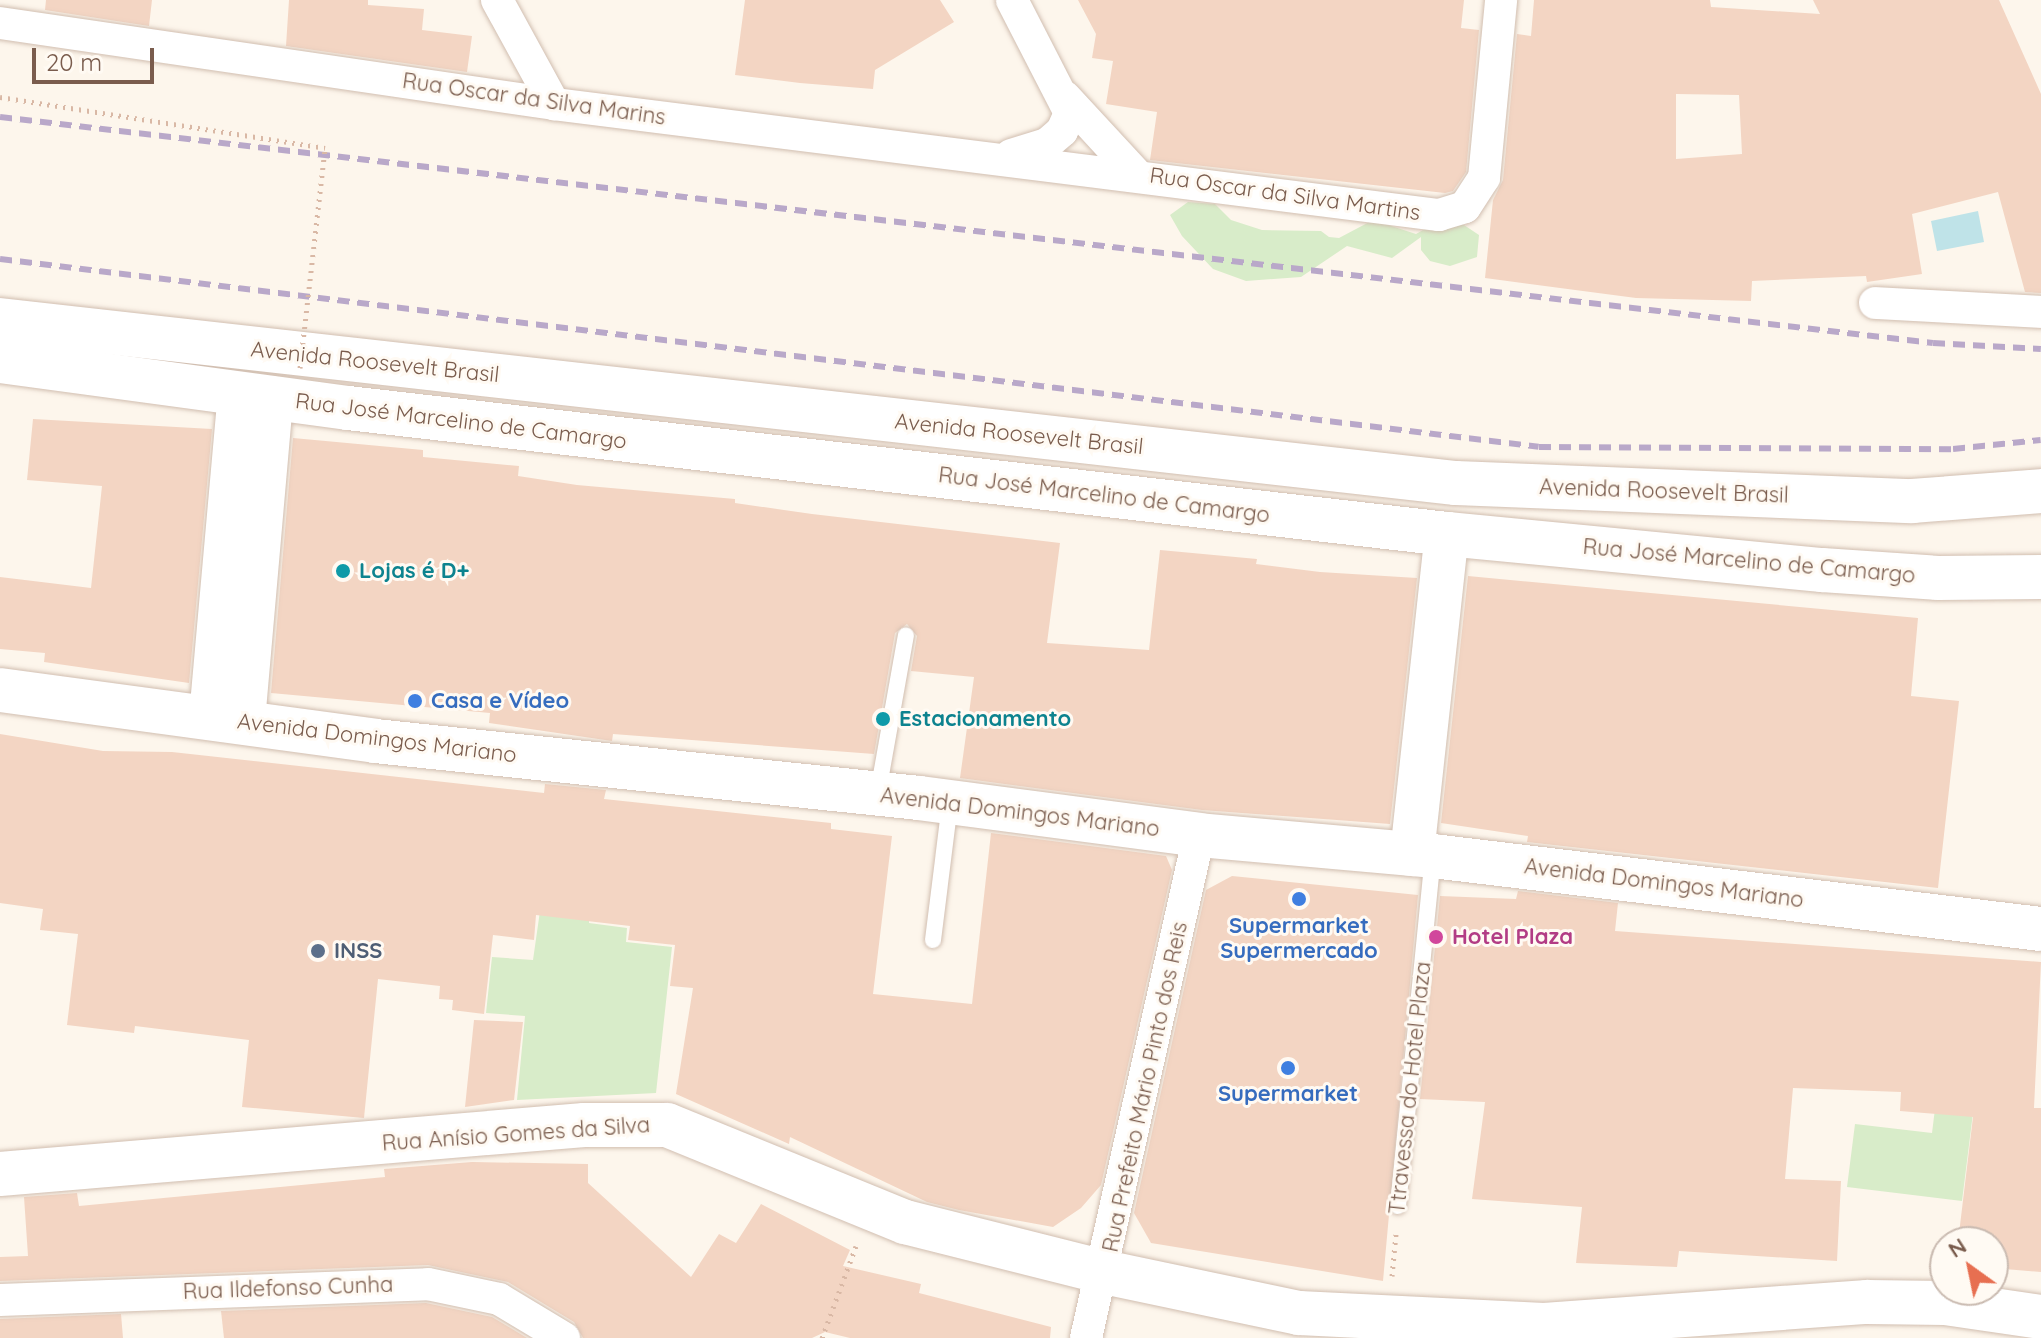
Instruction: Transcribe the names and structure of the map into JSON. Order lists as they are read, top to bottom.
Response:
{
  "streets": {
    "main road": [
      "Avenida Roosevelt Brasil",
      "Rua José Marcelino de Camargo",
      "Avenida Domingos Mariano",
      "Rua Anísio Gomes da Silva"
    ],
    "street": [
      "Rua Oscar da Silva Marins",
      "Rua Oscar da Silva Martins",
      "Rua Prefeito Mário Pinto dos Reis",
      "Rua Ildefonso Cunha"
    ],
    "lane": ["Ttravessa do Hotel Plaza"]
  },
  "crossings": [
    ["Rua Oscar da Silva Marins", "Rua Oscar da Silva Martins"],
    ["Avenida Domingos Mariano", "Rua Prefeito Mário Pinto dos Reis"],
    ["Avenida Domingos Mariano", "Ttravessa do Hotel Plaza"],
    ["Rua Prefeito Mário Pinto dos Reis", "Rua Anísio Gomes da Silva"],
    ["Ttravessa do Hotel Plaza", "Rua Anísio Gomes da Silva"]
  ],
  "places": [
    "Lojas é D+",
    "Casa e Vídeo",
    "Estacionamento",
    "Supermarket Supermercado",
    "Hotel Plaza",
    "INSS",
    "Supermarket"
  ],
  "scale_bar": "20 m",
  "north": "top left"
}
